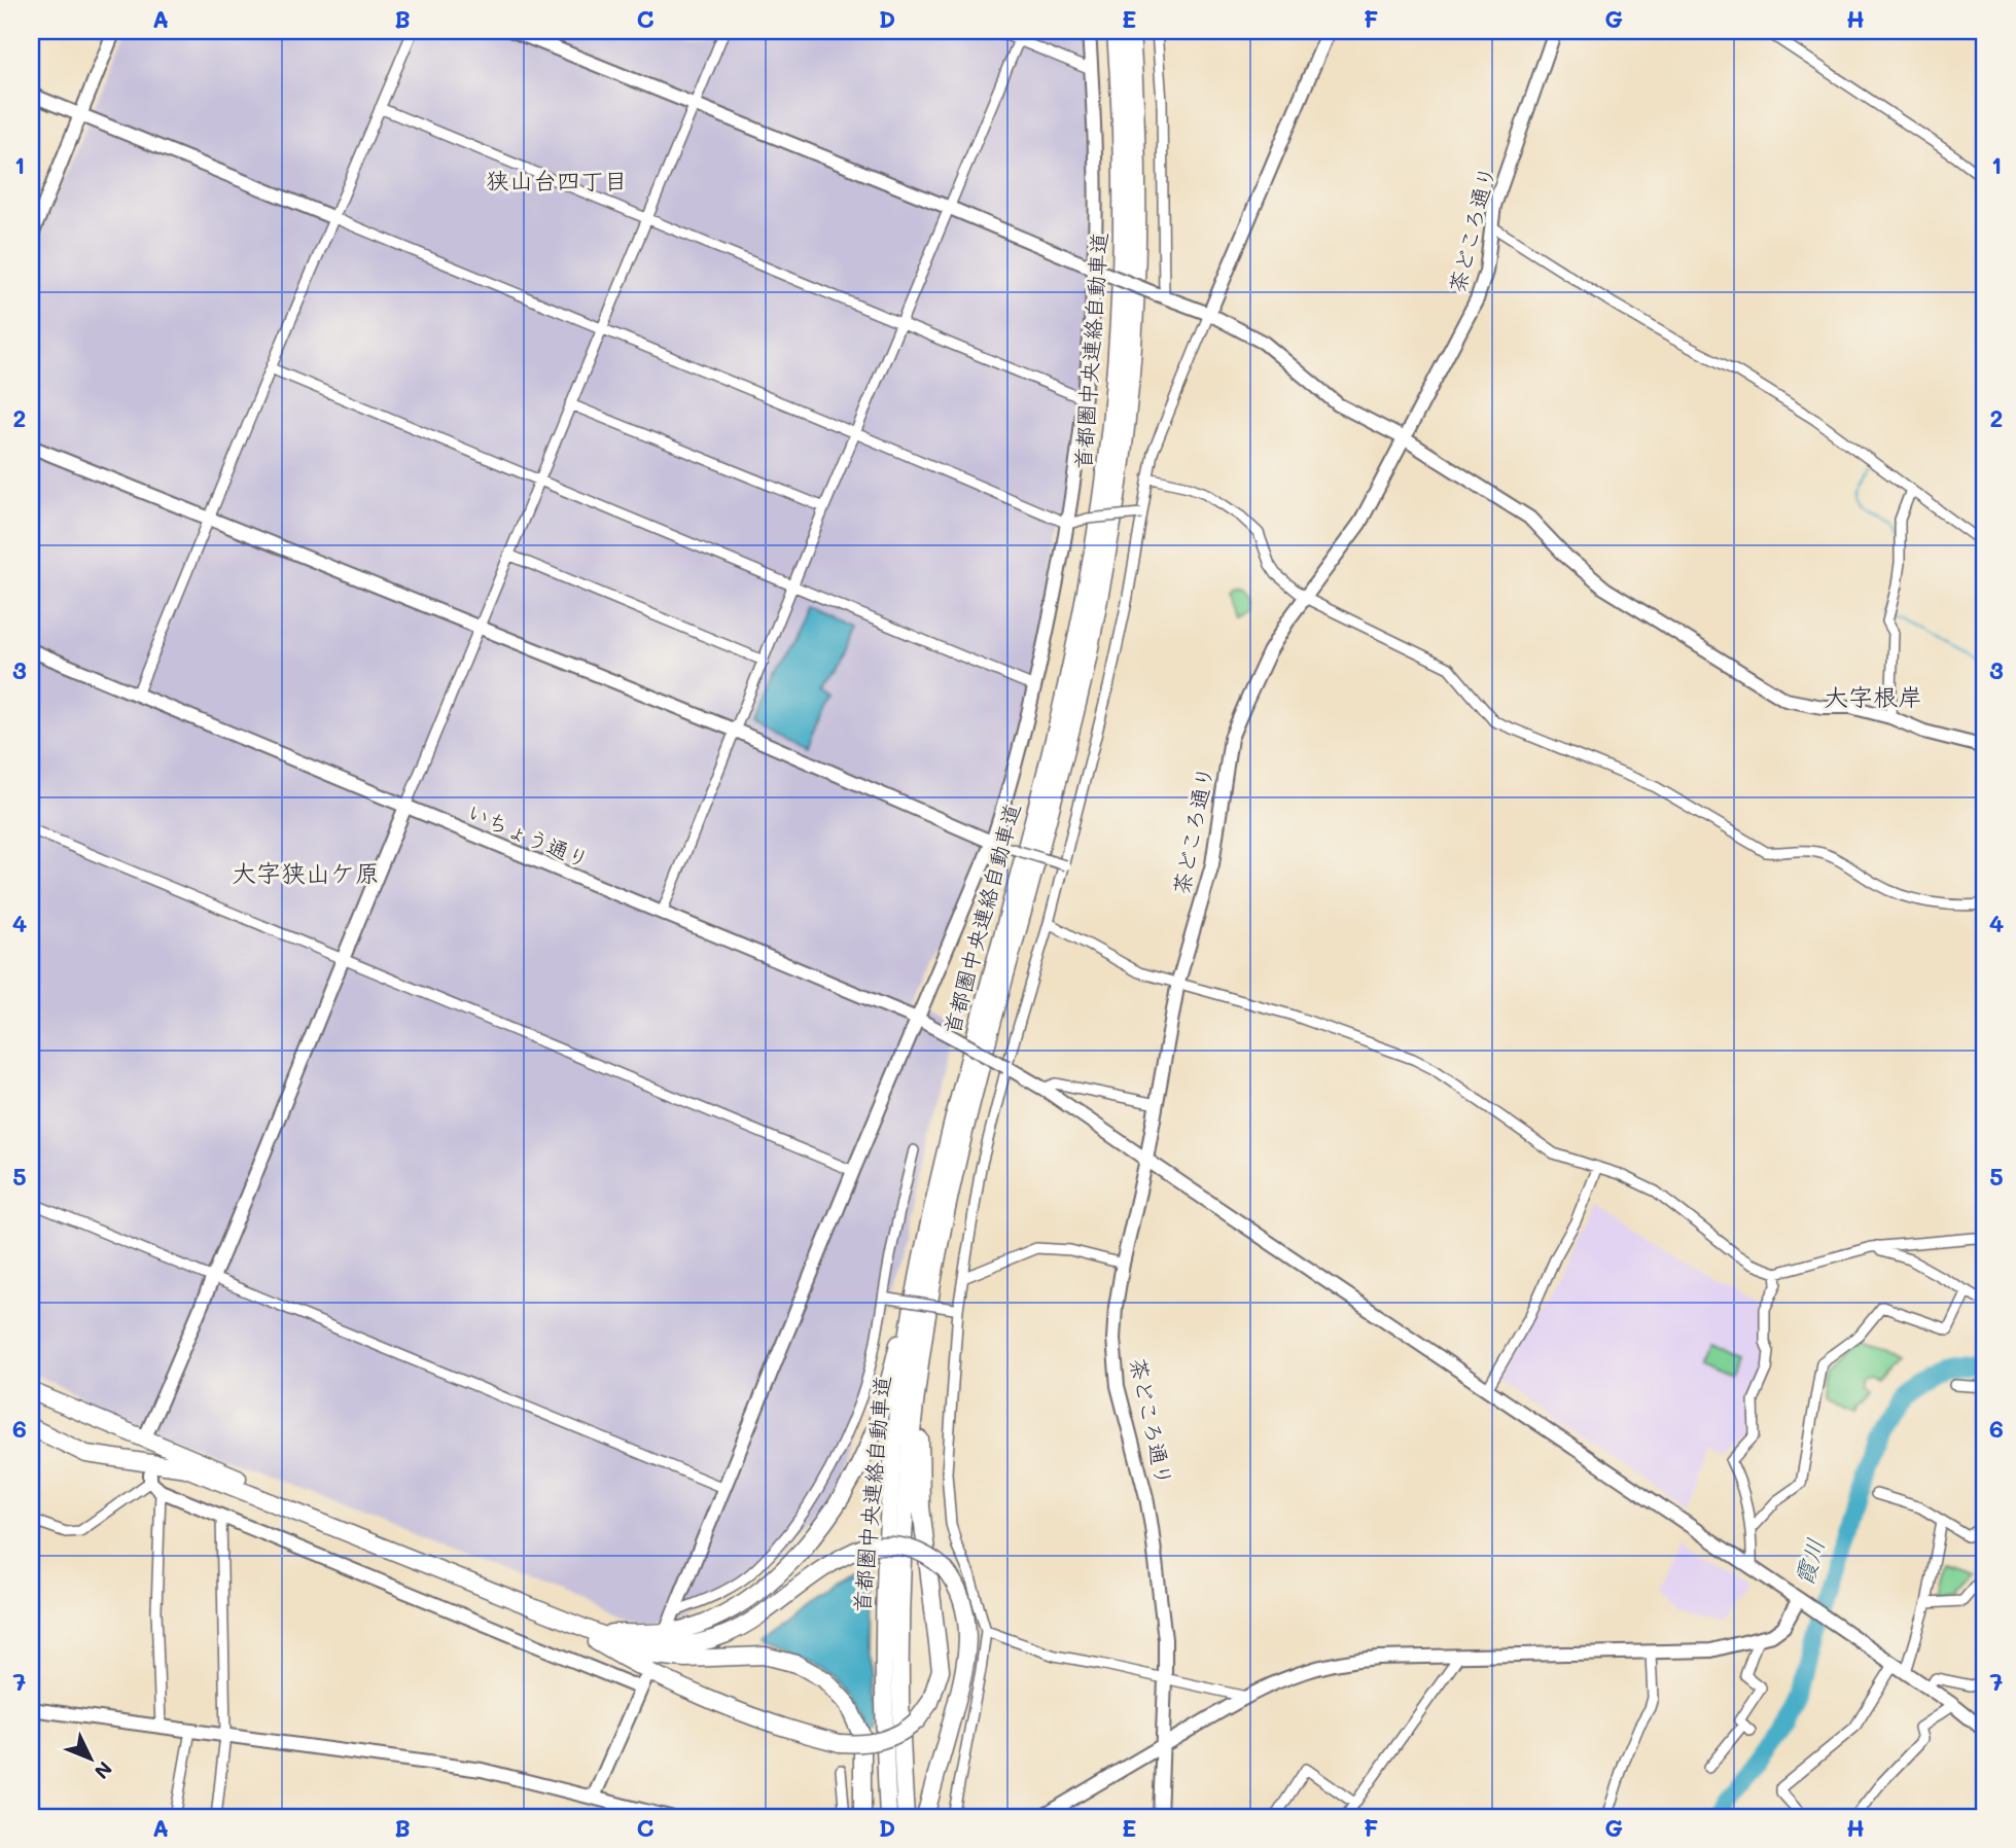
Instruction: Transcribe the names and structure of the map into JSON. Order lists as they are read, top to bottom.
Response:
{
  "streets": {
    "highway": ["首都圏中央連絡自動車道"],
    "street": ["茶どころ通り", "いちょう通り"]
  },
  "crossings": [
    ["茶どころ通り", "いちょう通り"]
  ],
  "districts": ["狭山台四丁目", "大字根岸", "大字狭山ケ原"],
  "water": ["霞川"],
  "north": "bottom right",
  "grid": {
    "columns": [
      "A",
      "B",
      "C",
      "D",
      "E",
      "F",
      "G",
      "H"
    ],
    "rows": [
      "1",
      "2",
      "3",
      "4",
      "5",
      "6",
      "7"
    ]
  }
}
